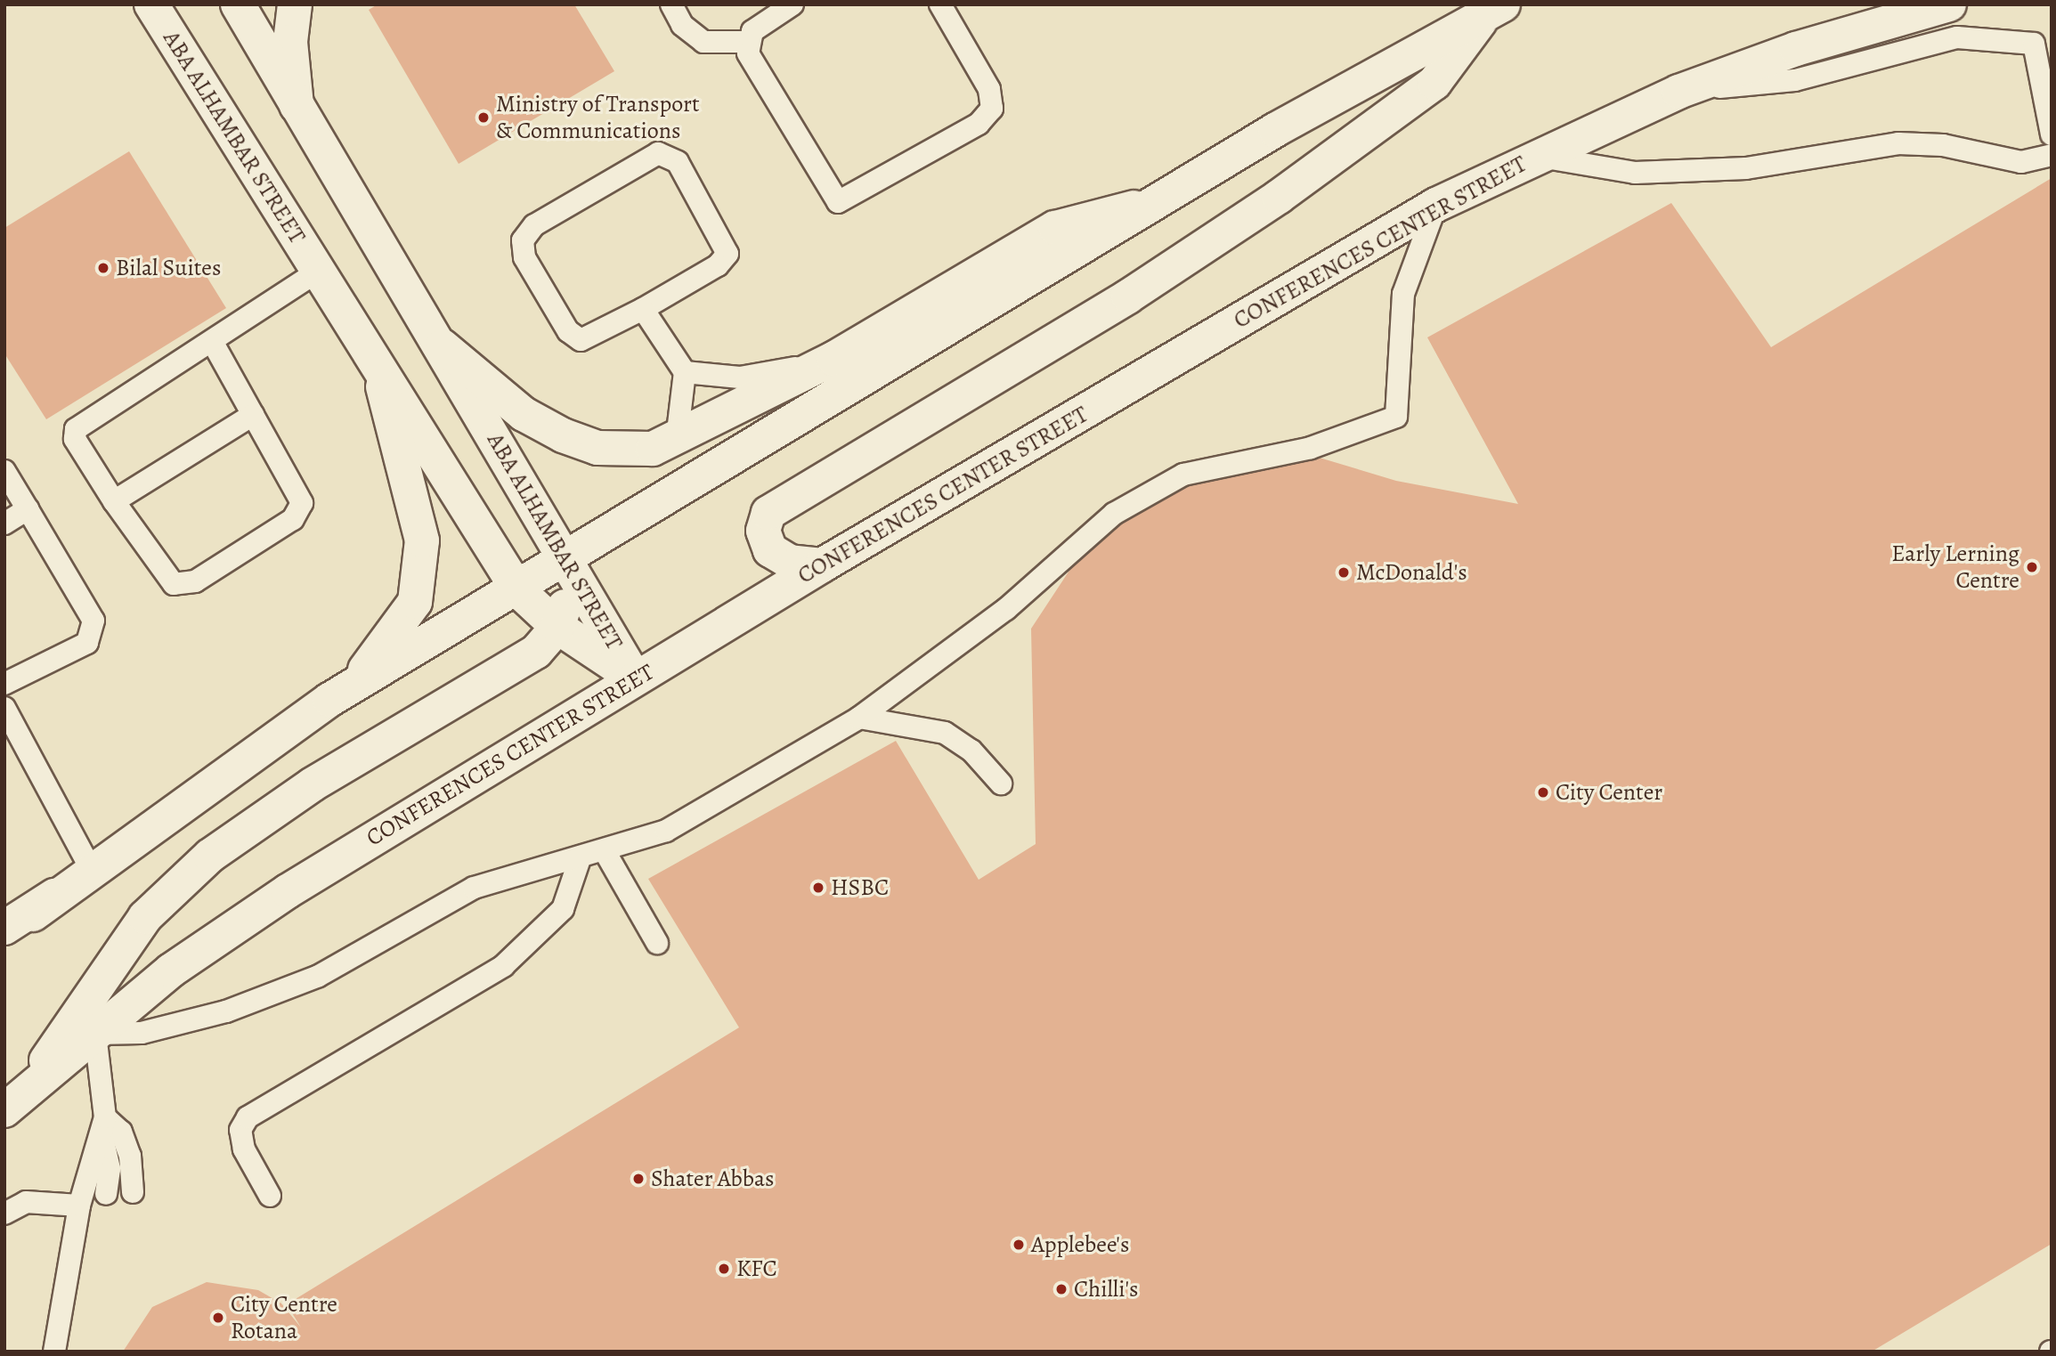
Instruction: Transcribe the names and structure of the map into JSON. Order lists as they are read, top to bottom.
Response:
{
  "streets": {
    "street": ["ABA ALHAMBAR STREET", "CONFERENCES CENTER STREET"]
  },
  "crossings": [
    ["ABA ALHAMBAR STREET", "CONFERENCES CENTER STREET"]
  ],
  "places": [
    "Ministry of Transport & Communications",
    "Bilal Suites",
    "Early Lerning Centre",
    "McDonald's",
    "City Center",
    "HSBC",
    "Shater Abbas",
    "Applebee's",
    "KFC",
    "Chilli's",
    "City Centre Rotana"
  ]
}
